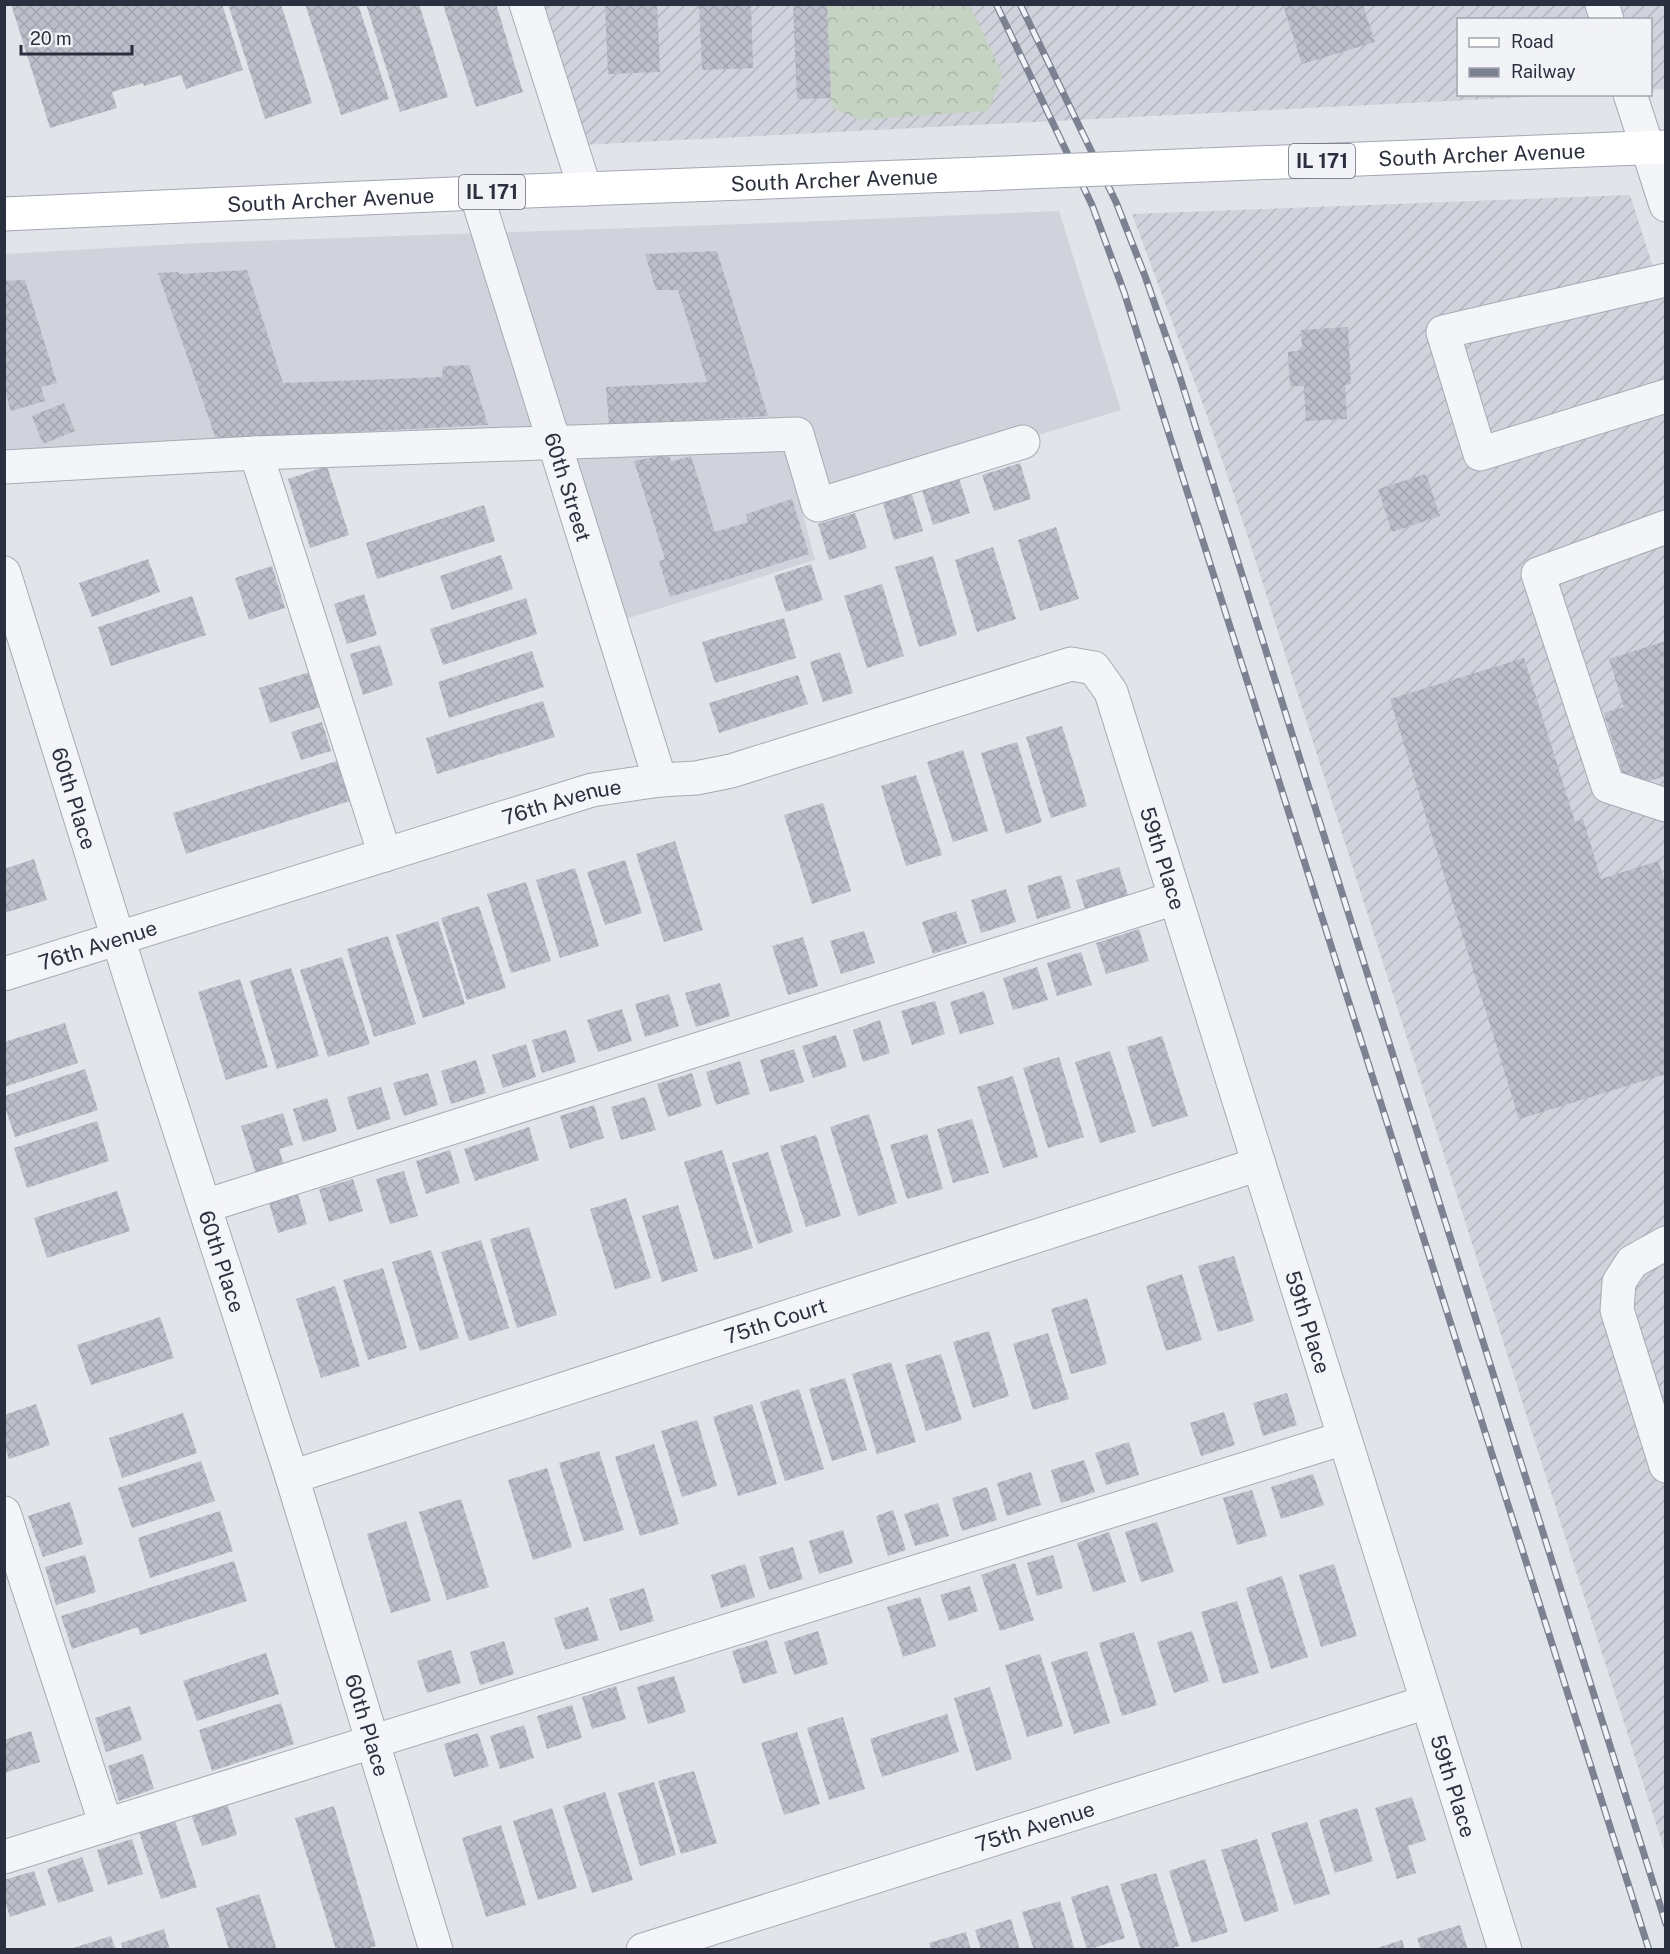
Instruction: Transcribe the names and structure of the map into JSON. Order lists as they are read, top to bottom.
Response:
{
  "streets": {
    "main road": ["South Archer Avenue", "IL 171"],
    "street": [
      "60th Street",
      "60th Place",
      "76th Avenue",
      "59th Place",
      "75th Court",
      "75th Avenue"
    ]
  },
  "crossings": [
    ["South Archer Avenue", "60th Street"],
    ["60th Street", "76th Avenue"],
    ["60th Place", "76th Avenue"],
    ["60th Place", "75th Court"],
    ["76th Avenue", "59th Place"],
    ["59th Place", "75th Court"],
    ["59th Place", "75th Avenue"]
  ],
  "legend": ["Road", "Railway"],
  "scale_bar": "20 m"
}
